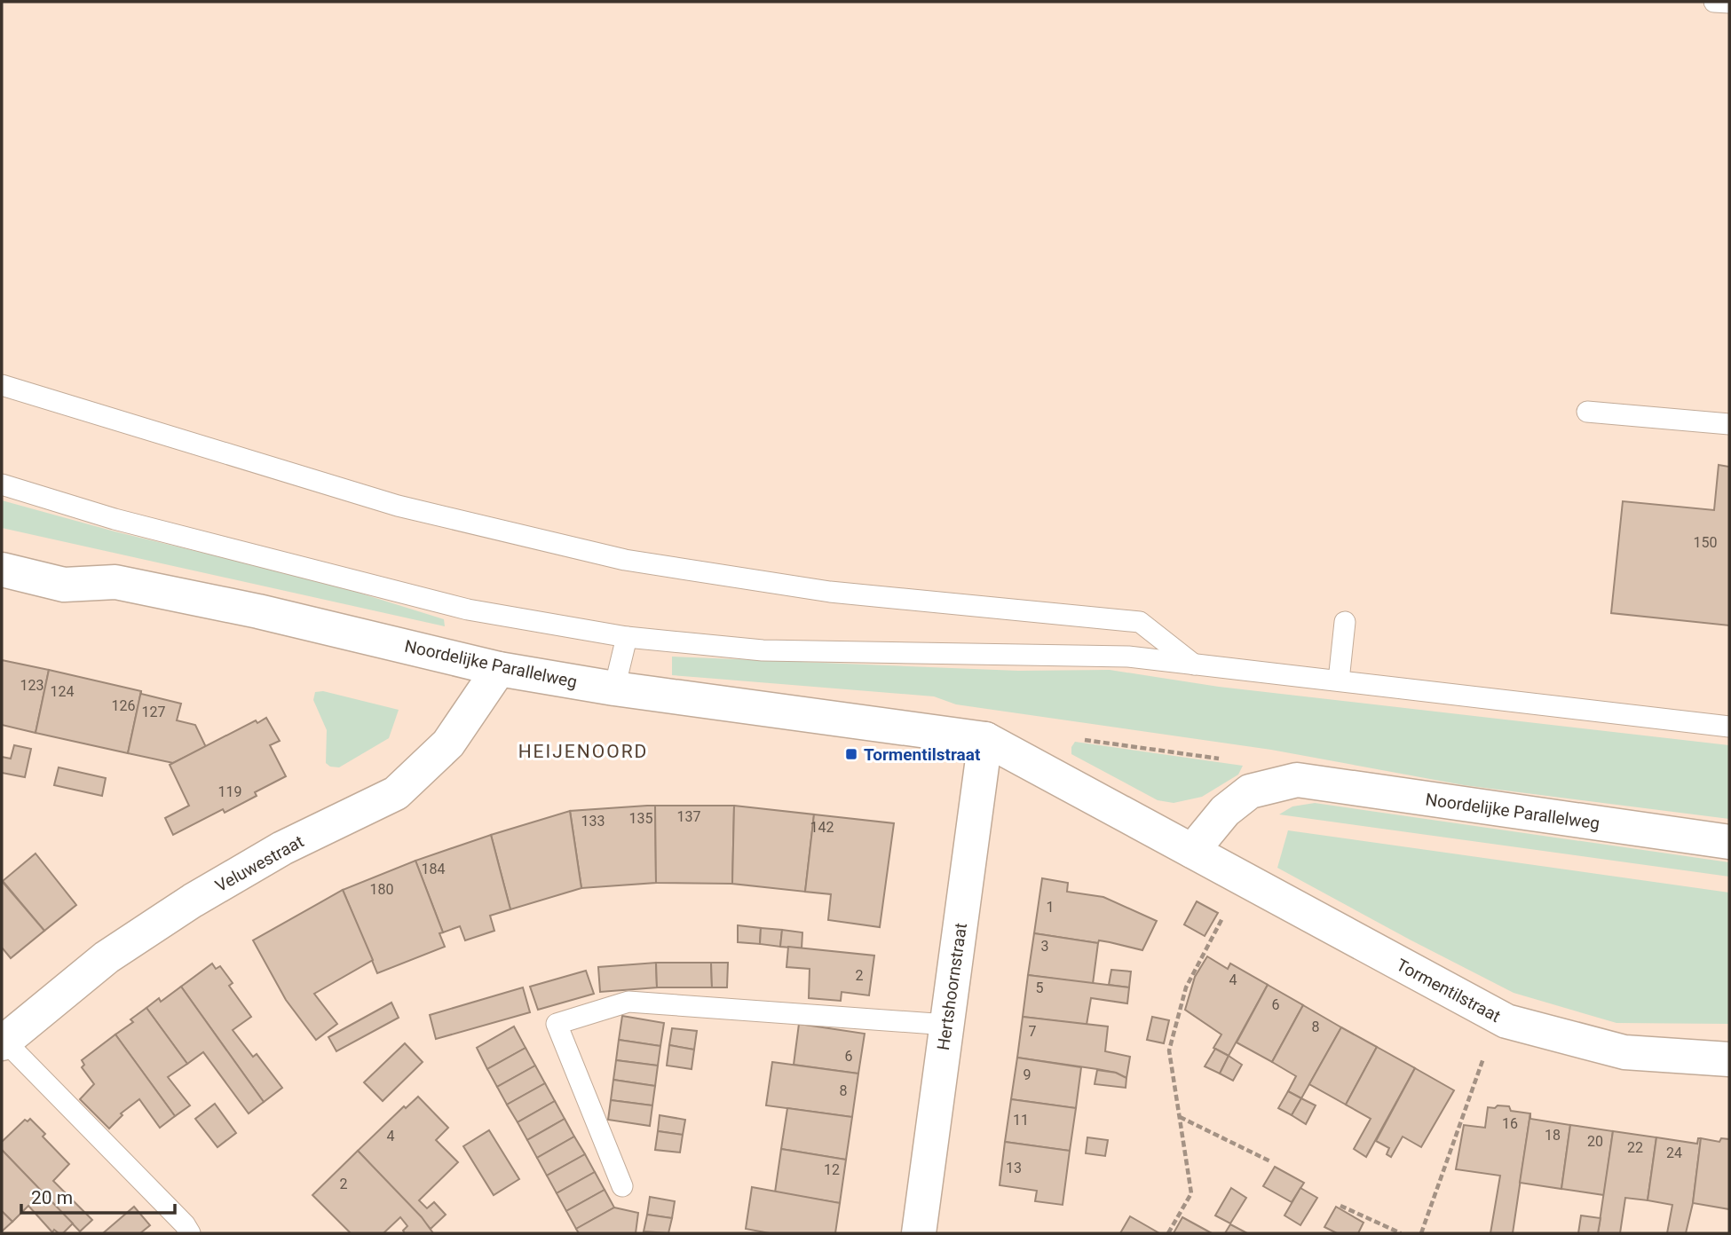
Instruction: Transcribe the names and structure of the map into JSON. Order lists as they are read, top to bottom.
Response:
{
  "streets": {
    "street": [
      "Noordelijke Parallelweg",
      "Veluwestraat",
      "Hertshoornstraat",
      "Tormentilstraat"
    ]
  },
  "crossings": [
    ["Noordelijke Parallelweg", "Veluwestraat"],
    ["Noordelijke Parallelweg", "Hertshoornstraat"],
    ["Noordelijke Parallelweg", "Tormentilstraat"]
  ],
  "districts": ["HEIJENOORD"],
  "places": {
    "transit": ["Tormentilstraat"]
  },
  "house_numbers": [
    "150",
    "123",
    "124",
    "126",
    "127",
    "119",
    "137",
    "135",
    "133",
    "142",
    "184",
    "180",
    "1",
    "3",
    "2",
    "4",
    "5",
    "6",
    "8",
    "7",
    "6",
    "9",
    "8",
    "11",
    "16",
    "18",
    "4",
    "20",
    "22",
    "24",
    "13",
    "12",
    "2"
  ],
  "scale_bar": "20 m"
}
